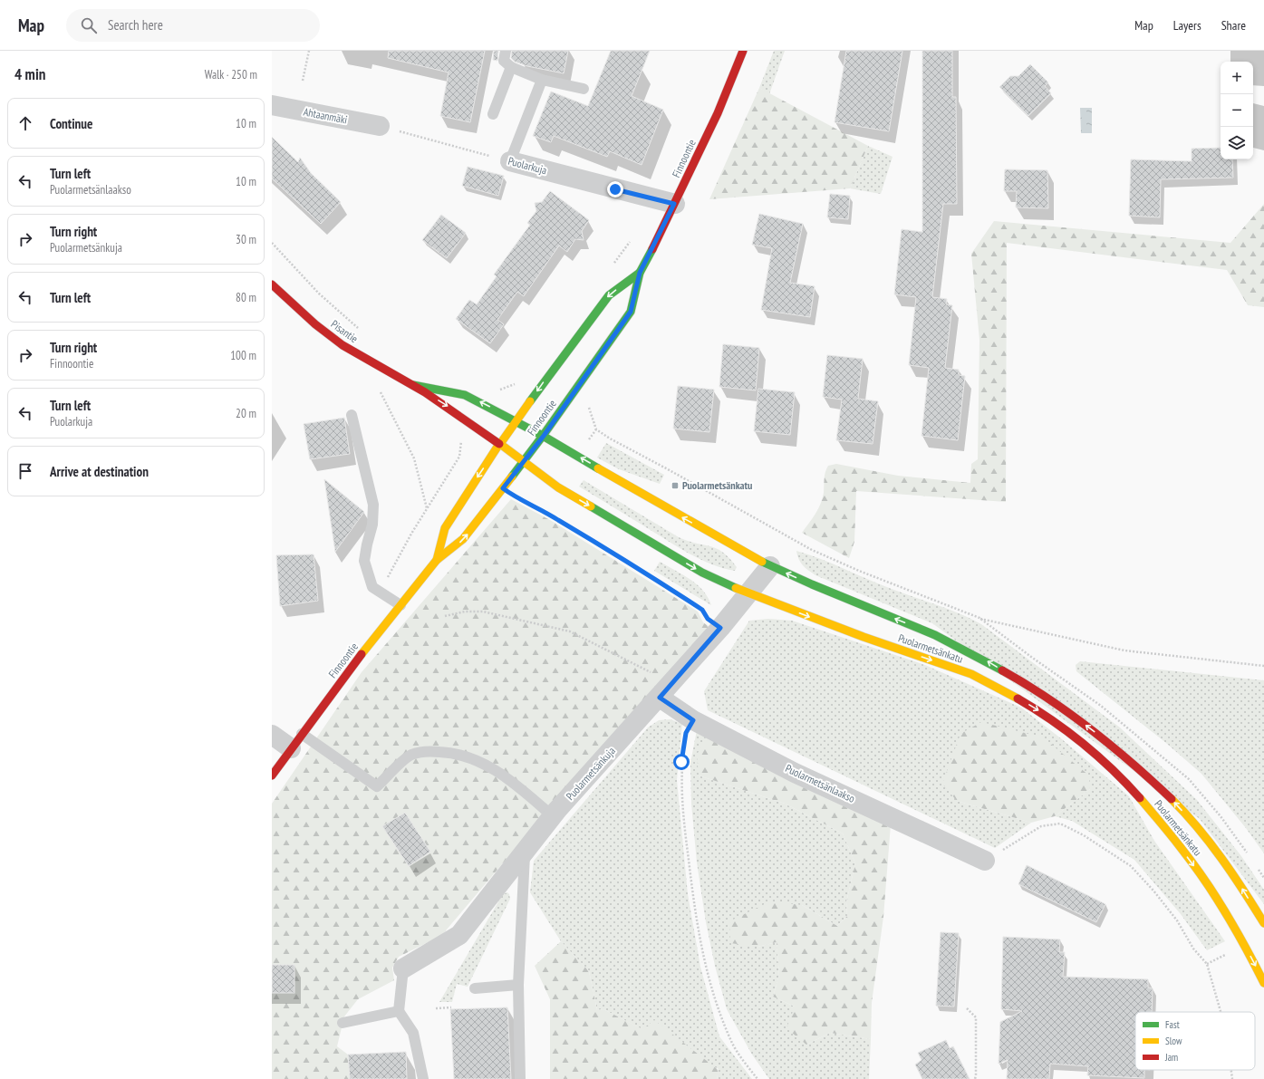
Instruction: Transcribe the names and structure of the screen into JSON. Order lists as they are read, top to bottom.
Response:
{
  "streets": {
    "main road": ["Finnoontie", "Pisantie", "Puolarmetsänkatu"],
    "street": [
      "Ahtaanmäki",
      "Puolarkuja",
      "Puolarmetsänkuja",
      "Puolarmetsänlaakso"
    ]
  },
  "crossings": [
    ["Ahtaanmäki", "Puolarkuja"],
    ["Finnoontie", "Puolarkuja"],
    ["Finnoontie", "Pisantie"],
    ["Finnoontie", "Puolarmetsänkatu"],
    ["Pisantie", "Puolarmetsänkatu"],
    ["Puolarmetsänkatu", "Puolarmetsänkuja"],
    ["Puolarmetsänkuja", "Puolarmetsänlaakso"]
  ],
  "places": {
    "transit": ["Puolarmetsänkatu"]
  },
  "legend": ["Fast", "Slow", "Jam"],
  "page": {
    "header": "Map",
    "search": "Search here",
    "nav": ["Map", "Layers", "Share"],
    "heading": ["4 min", "Walk · 250 m"],
    "map_buttons": ["+", "−"],
    "list": [
      ["Continue", "10 m"],
      ["Turn left", "Puolarmetsänlaakso", "10 m"],
      ["Turn right", "Puolarmetsänkuja", "30 m"],
      ["Turn left", "80 m"],
      ["Turn right", "Finnoontie", "100 m"],
      ["Turn left", "Puolarkuja", "20 m"],
      "Arrive at destination"
    ]
  }
}
